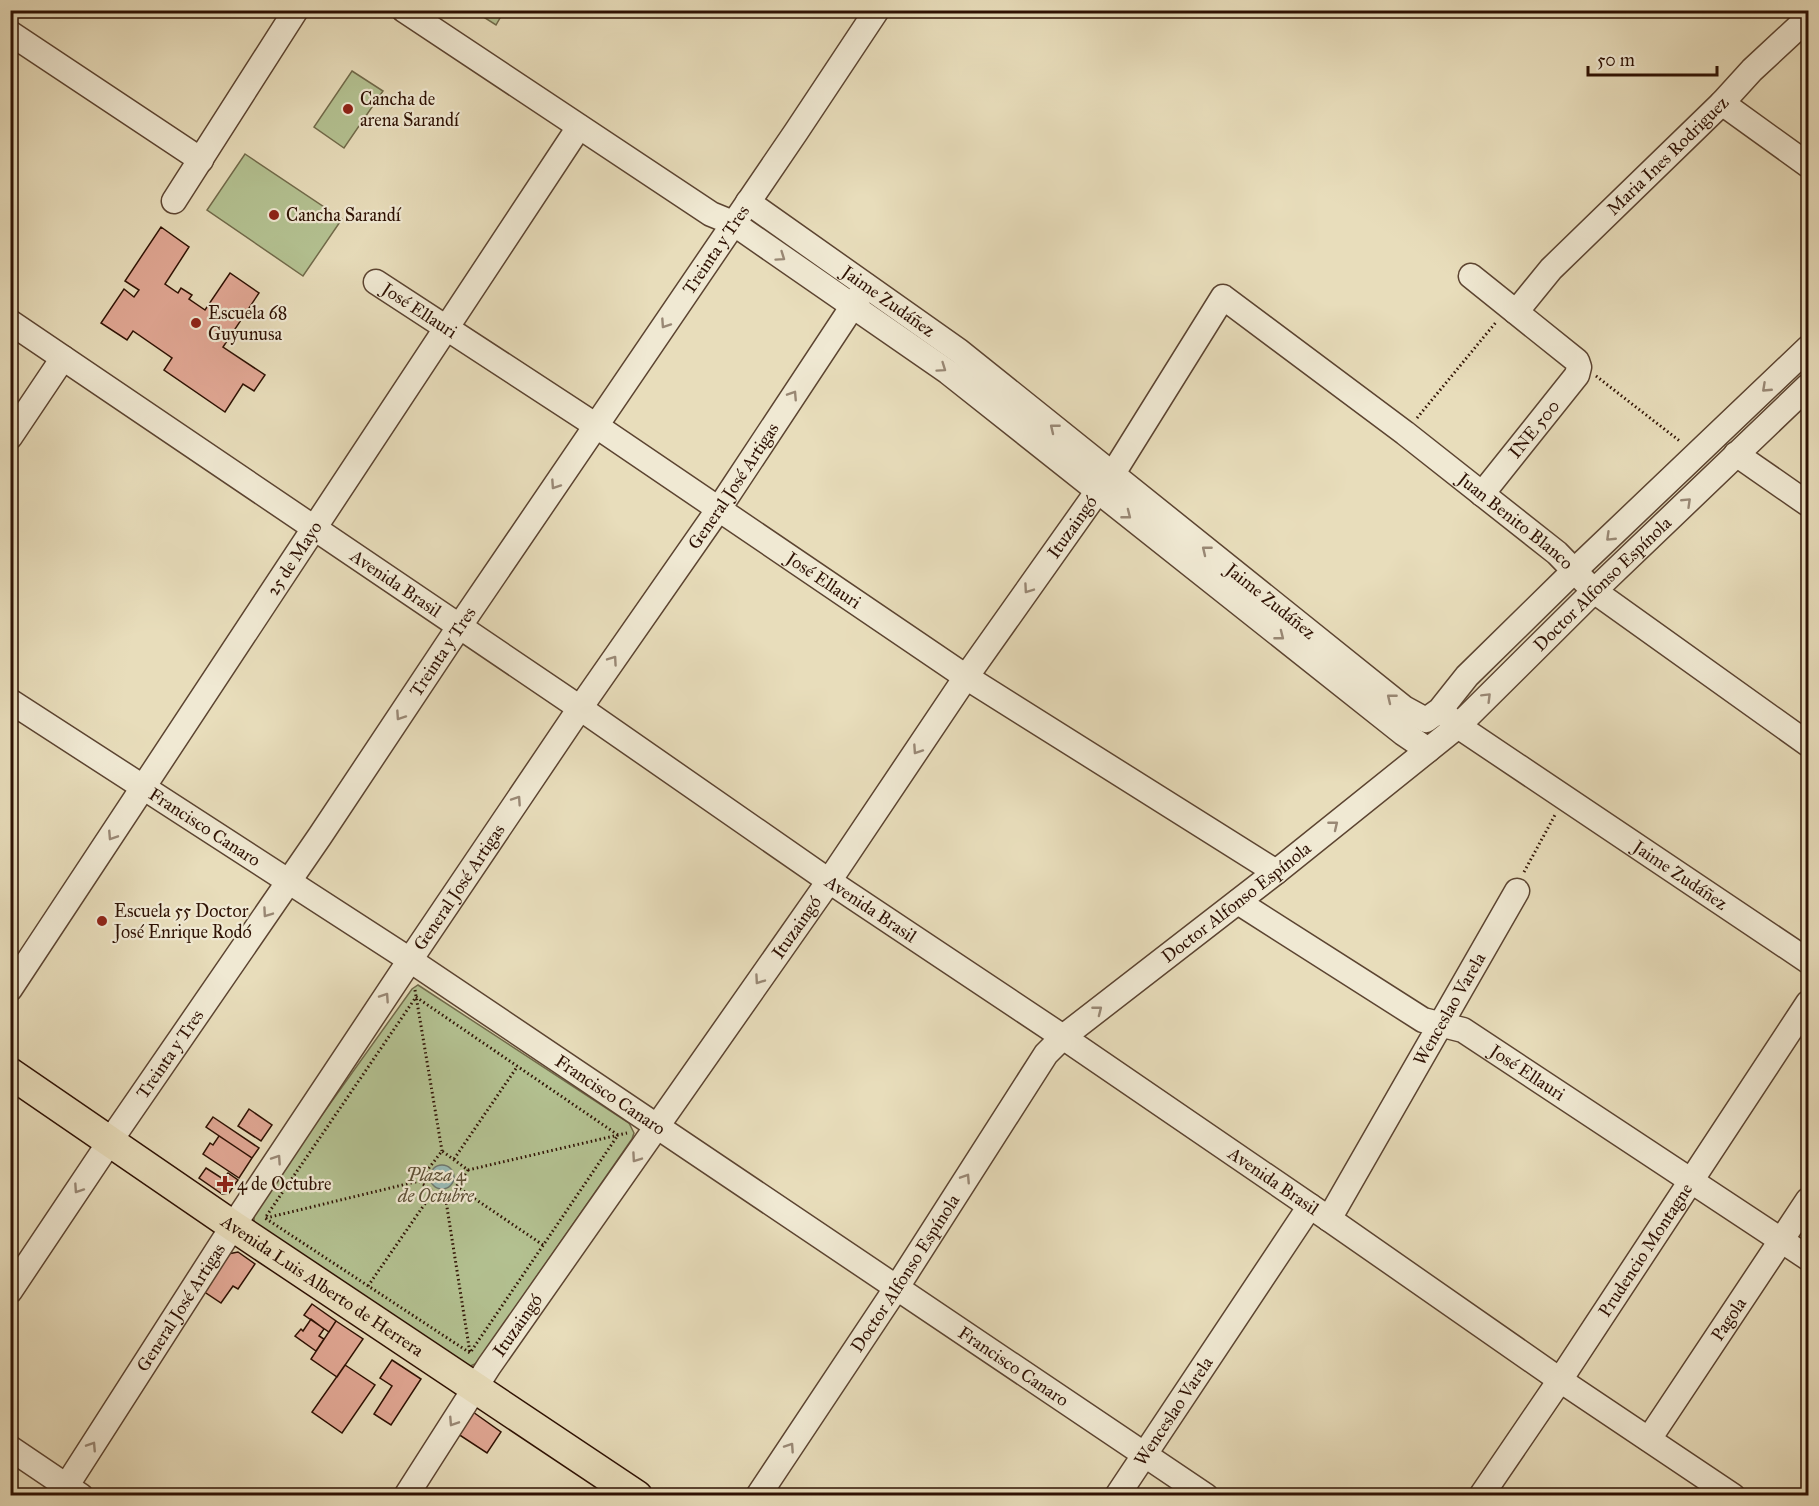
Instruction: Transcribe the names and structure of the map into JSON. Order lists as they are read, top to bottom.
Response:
{
  "streets": {
    "main road": ["Avenida Luis Alberto de Herrera"],
    "street": [
      "Maria Ines Rodriguez",
      "Treinta y Tres",
      "Jaime Zudáñez",
      "José Ellauri",
      "INE 500",
      "General José Artigas",
      "Juan Benito Blanco",
      "Ituzaingó",
      "25 de Mayo",
      "Avenida Brasil",
      "Doctor Alfonso Espínola",
      "Francisco Canaro",
      "Wenceslao Varela",
      "Prudencio Montagne",
      "Pagola"
    ]
  },
  "crossings": [
    ["Treinta y Tres", "Jaime Zudáñez"],
    ["Treinta y Tres", "José Ellauri"],
    ["Treinta y Tres", "Avenida Brasil"],
    ["Treinta y Tres", "Francisco Canaro"],
    ["Treinta y Tres", "Avenida Luis Alberto de Herrera"],
    ["Jaime Zudáñez", "General José Artigas"],
    ["Jaime Zudáñez", "Ituzaingó"],
    ["Jaime Zudáñez", "25 de Mayo"],
    ["Jaime Zudáñez", "Doctor Alfonso Espínola"],
    ["José Ellauri", "General José Artigas"],
    ["José Ellauri", "Ituzaingó"],
    ["José Ellauri", "25 de Mayo"],
    ["José Ellauri", "Doctor Alfonso Espínola"],
    ["José Ellauri", "Wenceslao Varela"],
    ["José Ellauri", "Prudencio Montagne"],
    ["José Ellauri", "Pagola"],
    ["INE 500", "Juan Benito Blanco"],
    ["General José Artigas", "Avenida Brasil"],
    ["General José Artigas", "Francisco Canaro"],
    ["General José Artigas", "Avenida Luis Alberto de Herrera"],
    ["Juan Benito Blanco", "Ituzaingó"],
    ["Juan Benito Blanco", "Doctor Alfonso Espínola"],
    ["Ituzaingó", "Avenida Brasil"],
    ["Ituzaingó", "Francisco Canaro"],
    ["Ituzaingó", "Avenida Luis Alberto de Herrera"],
    ["25 de Mayo", "Avenida Brasil"],
    ["25 de Mayo", "Francisco Canaro"],
    ["Avenida Brasil", "Doctor Alfonso Espínola"],
    ["Avenida Brasil", "Wenceslao Varela"],
    ["Avenida Brasil", "Prudencio Montagne"],
    ["Avenida Brasil", "Pagola"],
    ["Doctor Alfonso Espínola", "Francisco Canaro"],
    ["Francisco Canaro", "Wenceslao Varela"]
  ],
  "one_way": ["Treinta y Tres", "General José Artigas", "Ituzaingó"],
  "parks": ["Plaza 4 de Octubre"],
  "places": {
    "other": [
      "Cancha de arena Sarandí",
      "Cancha Sarandí",
      "Escuela 68 Guyunusa",
      "Escuela 55 Doctor José Enrique Rodó"
    ],
    "health": ["4 de Octubre"]
  },
  "scale_bar": "50 m"
}
